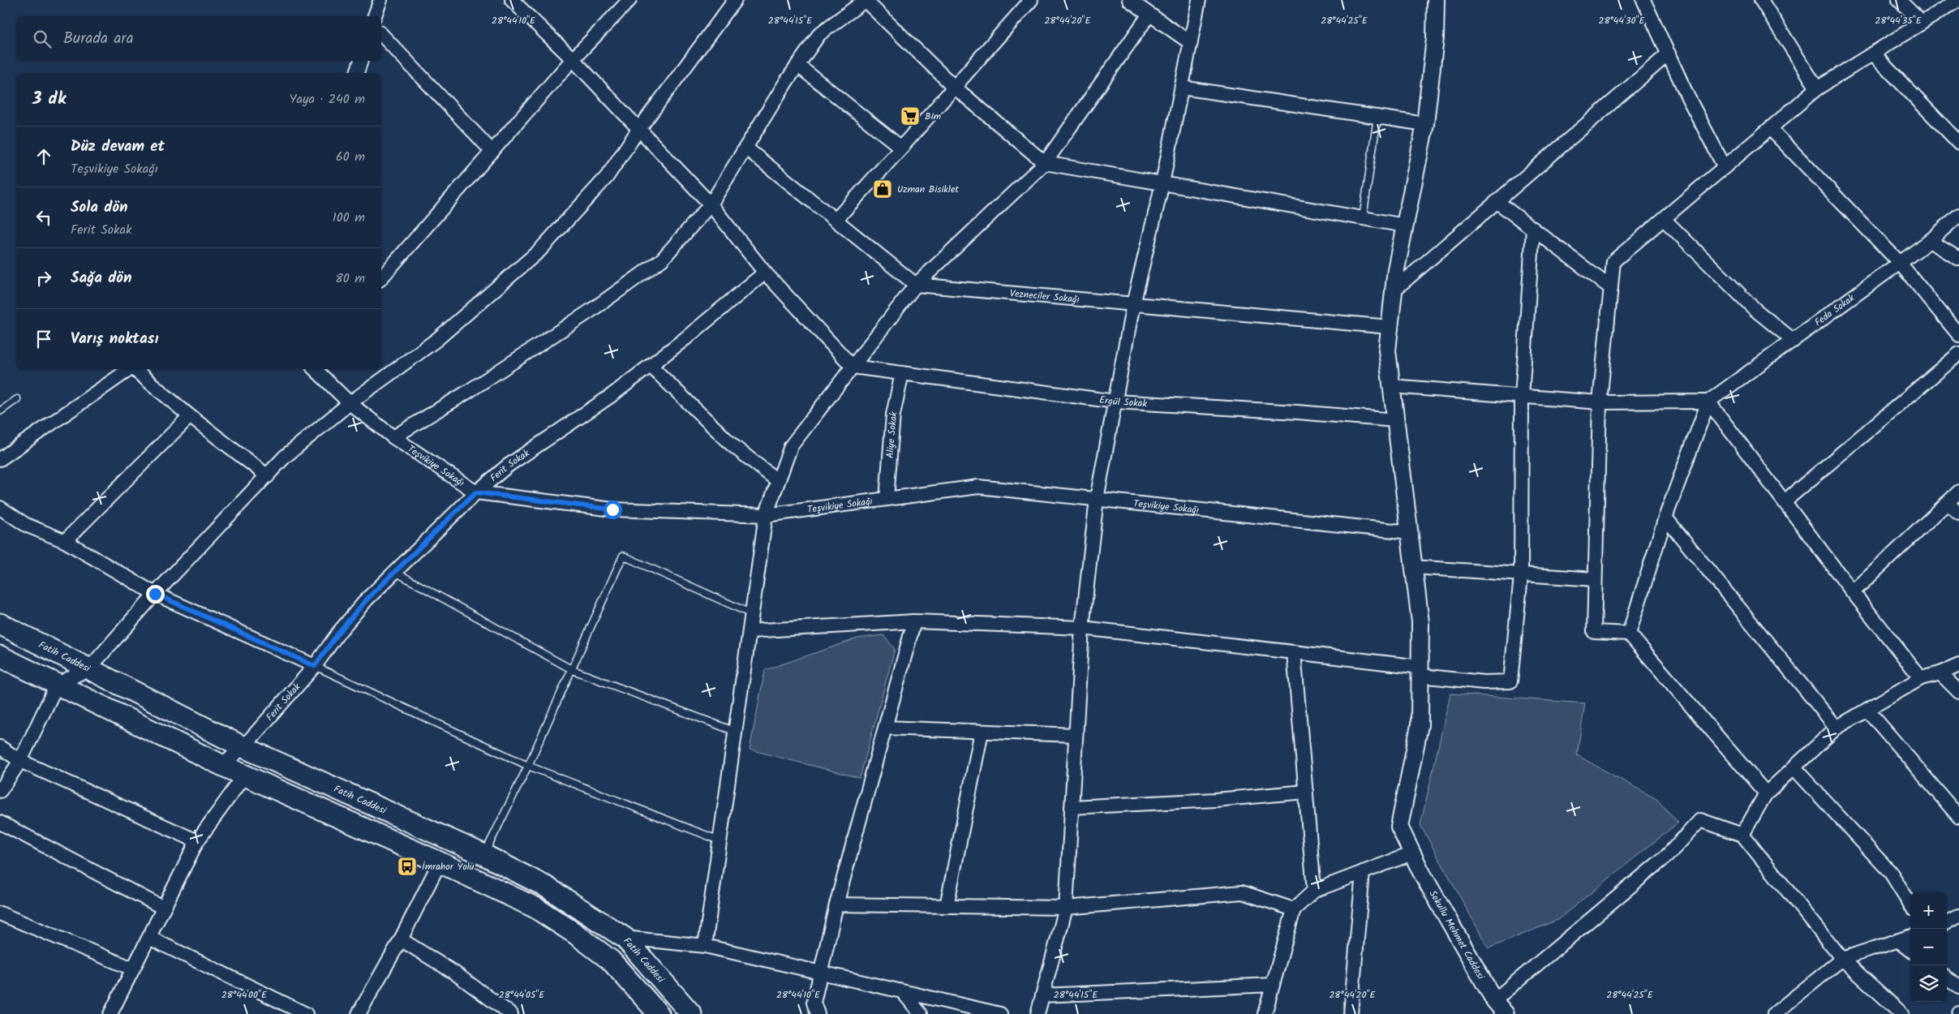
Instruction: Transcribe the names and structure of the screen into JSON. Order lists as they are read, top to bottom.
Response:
{
  "streets": {
    "main road": ["Fatih Caddesi"],
    "street": [
      "Vezneciler Sokağı",
      "Feda Sokak",
      "Ergül Sokak",
      "Aliye Sokak",
      "Teşvikiye Sokağı",
      "Ferit Sokak",
      "Sokullu Mehmet Caddesi"
    ]
  },
  "crossings": [
    ["Vezneciler Sokağı", "Sokullu Mehmet Caddesi"],
    ["Ergül Sokak", "Aliye Sokak"],
    ["Ergül Sokak", "Sokullu Mehmet Caddesi"],
    ["Aliye Sokak", "Teşvikiye Sokağı"],
    ["Teşvikiye Sokağı", "Ferit Sokak"],
    ["Teşvikiye Sokağı", "Sokullu Mehmet Caddesi"],
    ["Ferit Sokak", "Fatih Caddesi"]
  ],
  "places": {
    "supermarket": ["Bim"],
    "shop": ["Uzman Bisiklet"],
    "bus stop": ["İmrahor Yolu"]
  },
  "page": {
    "search": "Burada ara",
    "heading": ["3 dk", "Yaya · 240 m"],
    "list": [
      ["Düz devam et", "Teşvikiye Sokağı", "60 m"],
      ["Sola dön", "Ferit Sokak", "100 m"],
      ["Sağa dön", "80 m"],
      "Varış noktası"
    ],
    "map_buttons": ["+", "−"]
  },
  "coordinates": [
    "28°44'10\"E",
    "28°44'15\"E",
    "28°44'20\"E",
    "28°44'25\"E",
    "28°44'30\"E",
    "28°44'35\"E",
    "28°44'00\"E",
    "28°44'05\"E"
  ]
}
